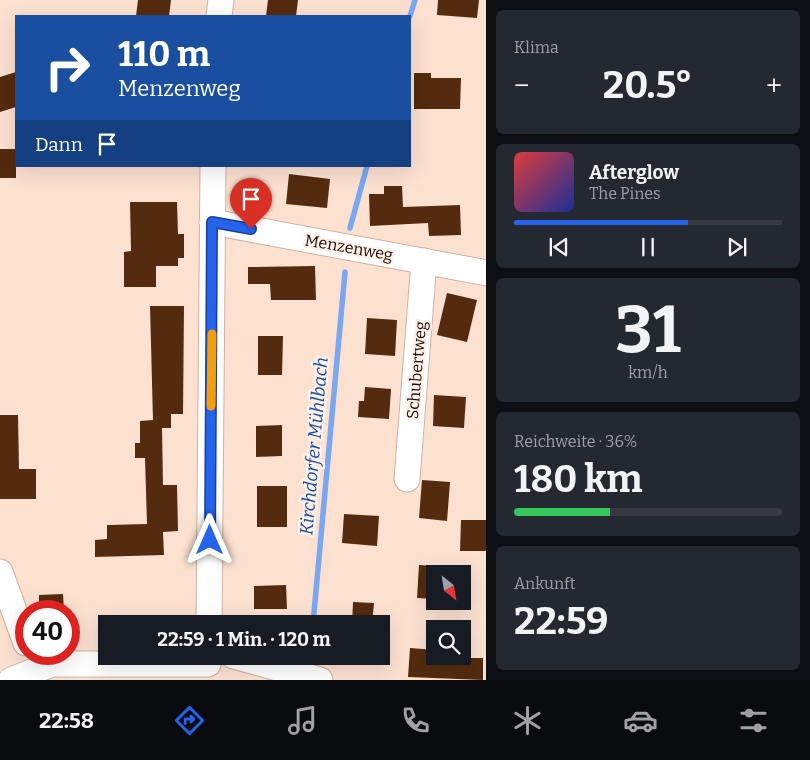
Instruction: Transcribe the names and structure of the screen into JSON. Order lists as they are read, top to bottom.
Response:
{
  "streets": {
    "street": ["Menzenweg", "Schubertweg"]
  },
  "crossings": [
    ["Menzenweg", "Schubertweg"]
  ],
  "water": ["Kirchdorfer Mühlbach"],
  "north": "bottom right",
  "page": {
    "tile": [
      "Klima",
      ["31", "km/h"],
      ["Reichweite · 36%", "180 km"],
      ["Ankunft", "22:59"]
    ],
    "turn": ["110 m", "Menzenweg"],
    "heat": ["−", "20.5°", "+"],
    "then": "Dann",
    "song": ["Afterglow", "The Pines"],
    "limit": "40",
    "trip": "22:59 · 1 Min. · 120 m",
    "tabs": "22:58"
  }
}
